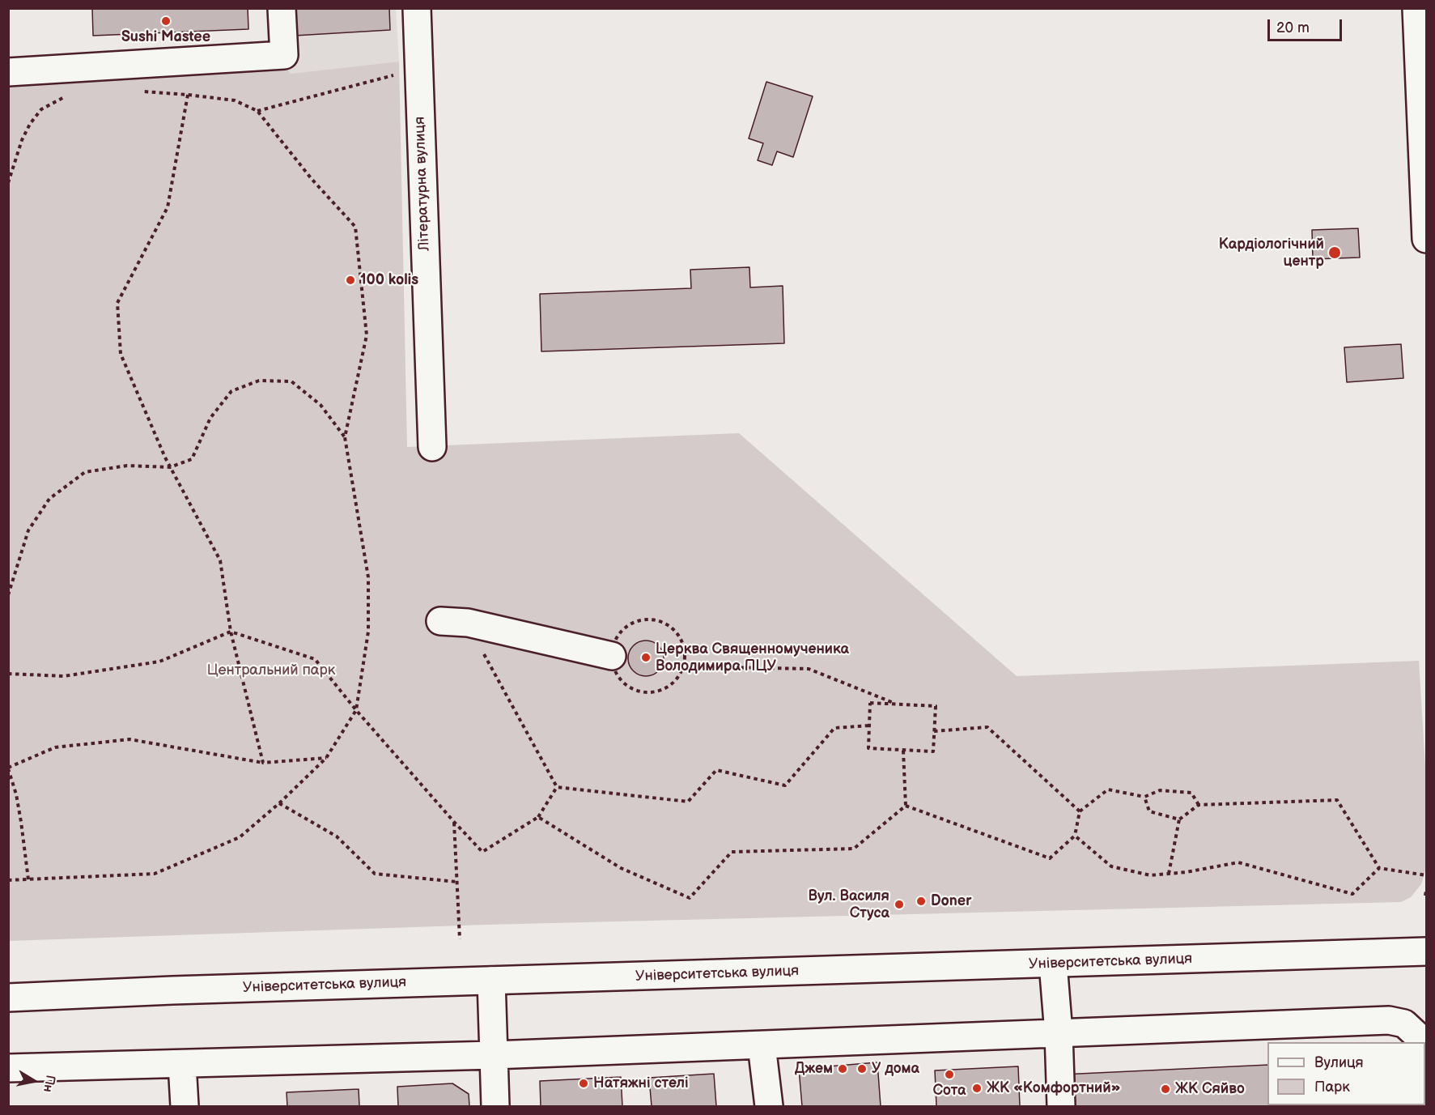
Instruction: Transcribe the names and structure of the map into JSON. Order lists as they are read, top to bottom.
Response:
{
  "streets": {
    "main road": ["Літературна вулиця", "Університетська вулиця"]
  },
  "parks": ["Центральний парк"],
  "places": [
    "Sushi Mastee",
    "Кардіологічний центр",
    "100 kolis",
    "Церква Священномученика Володимира ПЦУ",
    "Doner",
    "Вул. Василя Стуса",
    "Джем",
    "У дома",
    "Сота",
    "Натяжні стелі",
    "ЖК «Комфортний»",
    "ЖК Сяйво"
  ],
  "legend": ["Вулиця", "Парк"],
  "scale_bar": "20 m",
  "north": "right"
}
